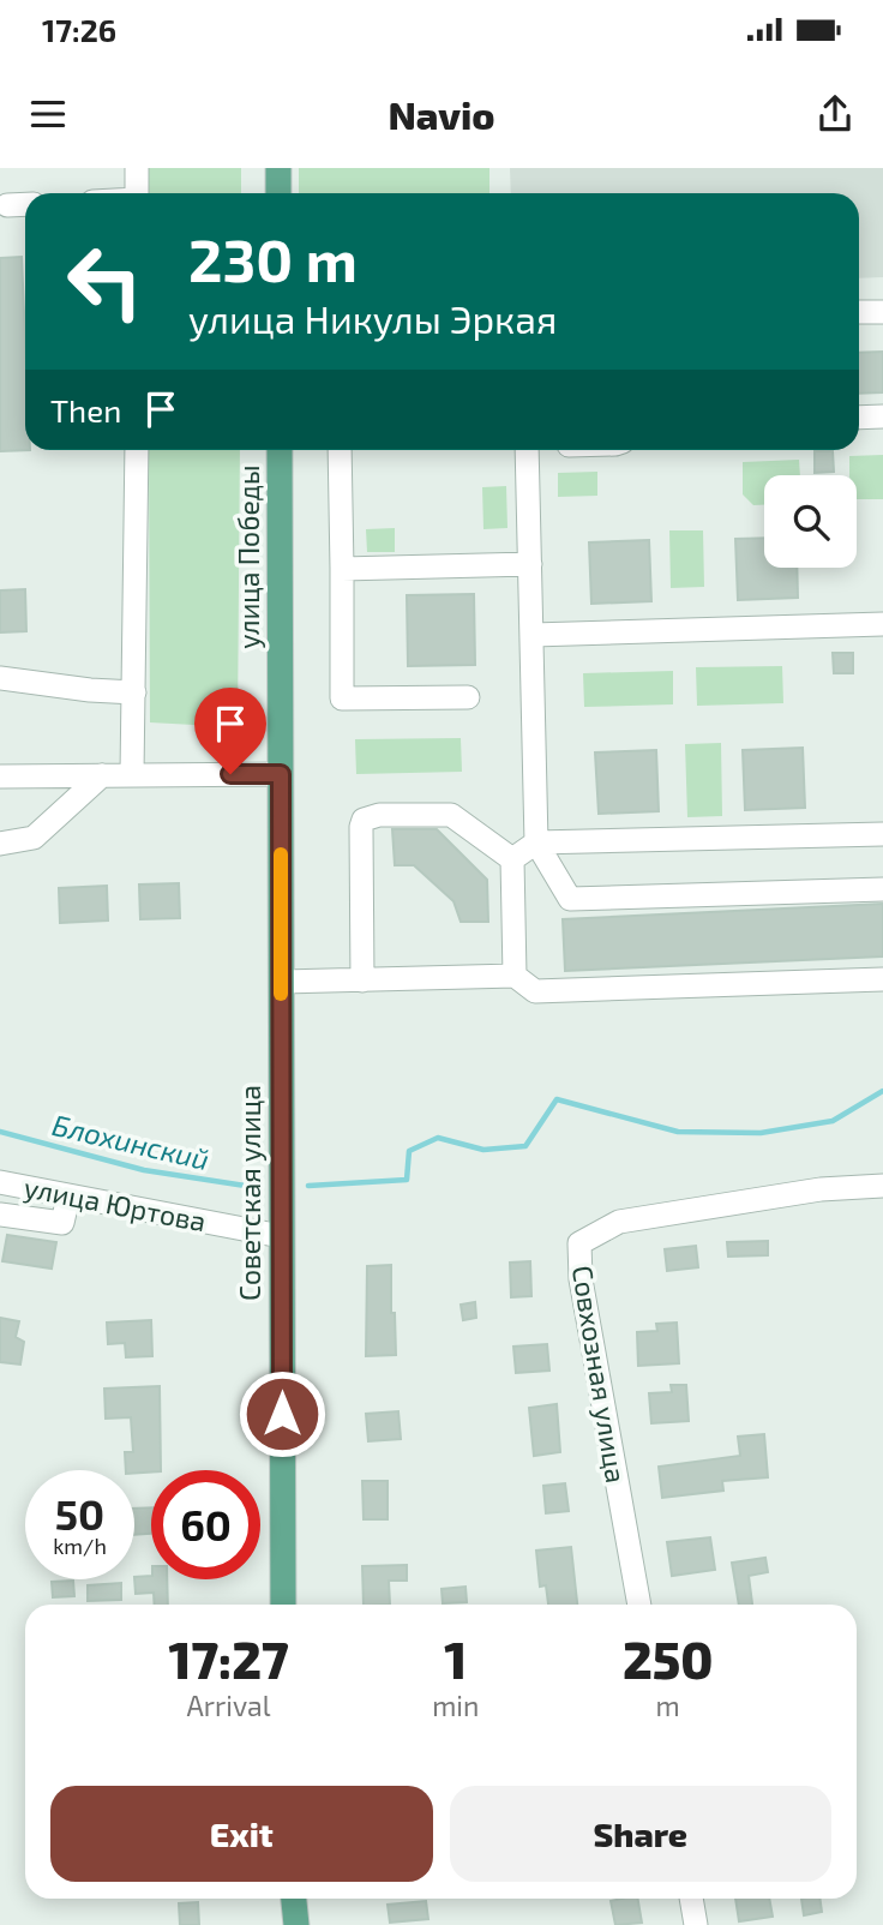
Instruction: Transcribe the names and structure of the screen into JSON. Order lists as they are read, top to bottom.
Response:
{
  "streets": {
    "main road": ["улица Победы", "Советская улица"],
    "street": ["улица Юртова", "Совхозная улица"]
  },
  "crossings": [
    ["улица Победы", "Советская улица"],
    ["Советская улица", "улица Юртова"]
  ],
  "water": ["Блохинский"],
  "page": {
    "status": "17:26",
    "header": "Navio",
    "turn": ["230 m", "улица Никулы Эркая"],
    "then": "Then",
    "speed": "50 km/h",
    "limit": "60",
    "eta": [
      "17:27",
      "Arrival",
      "1",
      "min",
      "250",
      "m"
    ],
    "buttons": ["Exit", "Share"]
  }
}
